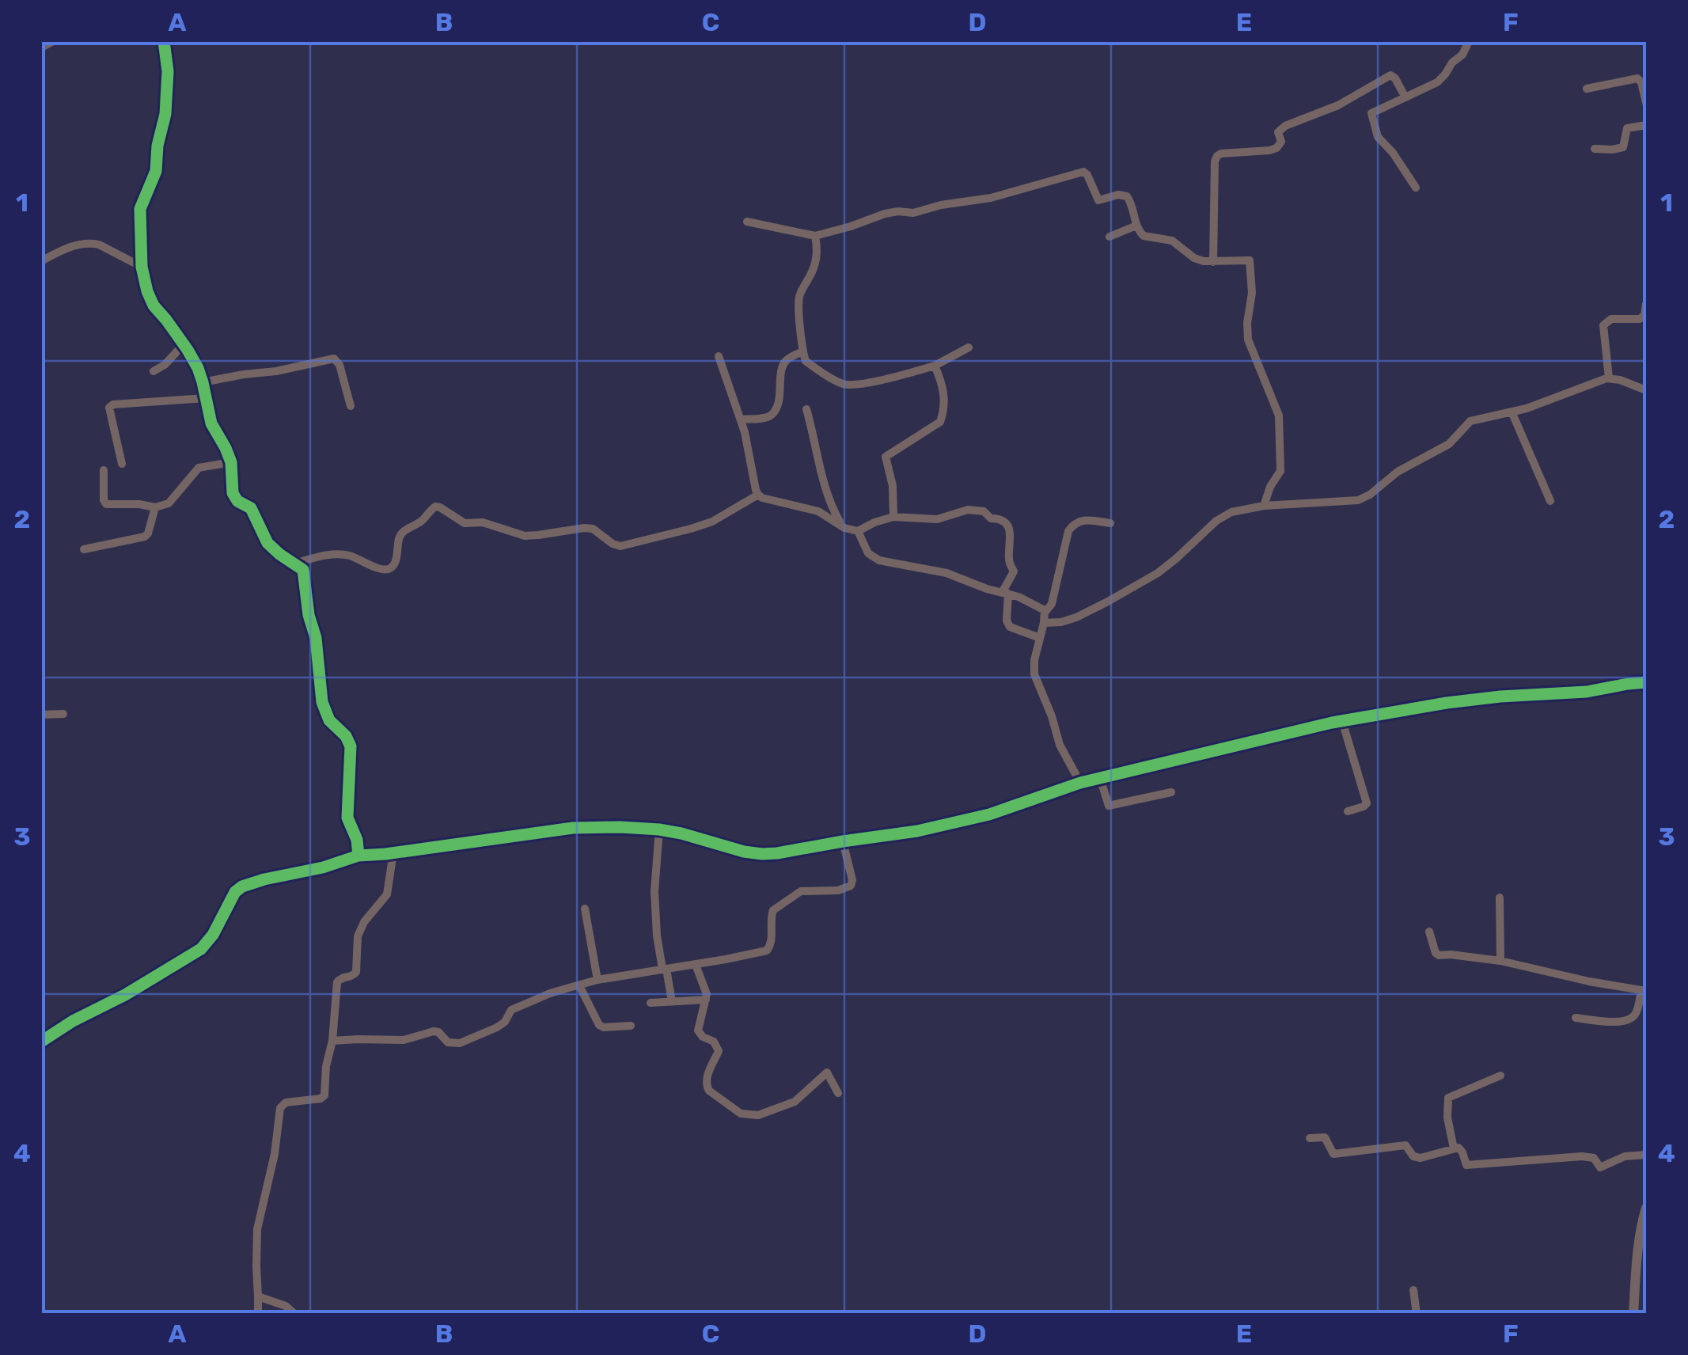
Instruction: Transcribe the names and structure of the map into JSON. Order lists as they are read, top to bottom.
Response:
{
  "grid": {
    "columns": [
      "A",
      "B",
      "C",
      "D",
      "E",
      "F"
    ],
    "rows": [
      "1",
      "2",
      "3",
      "4"
    ]
  }
}
